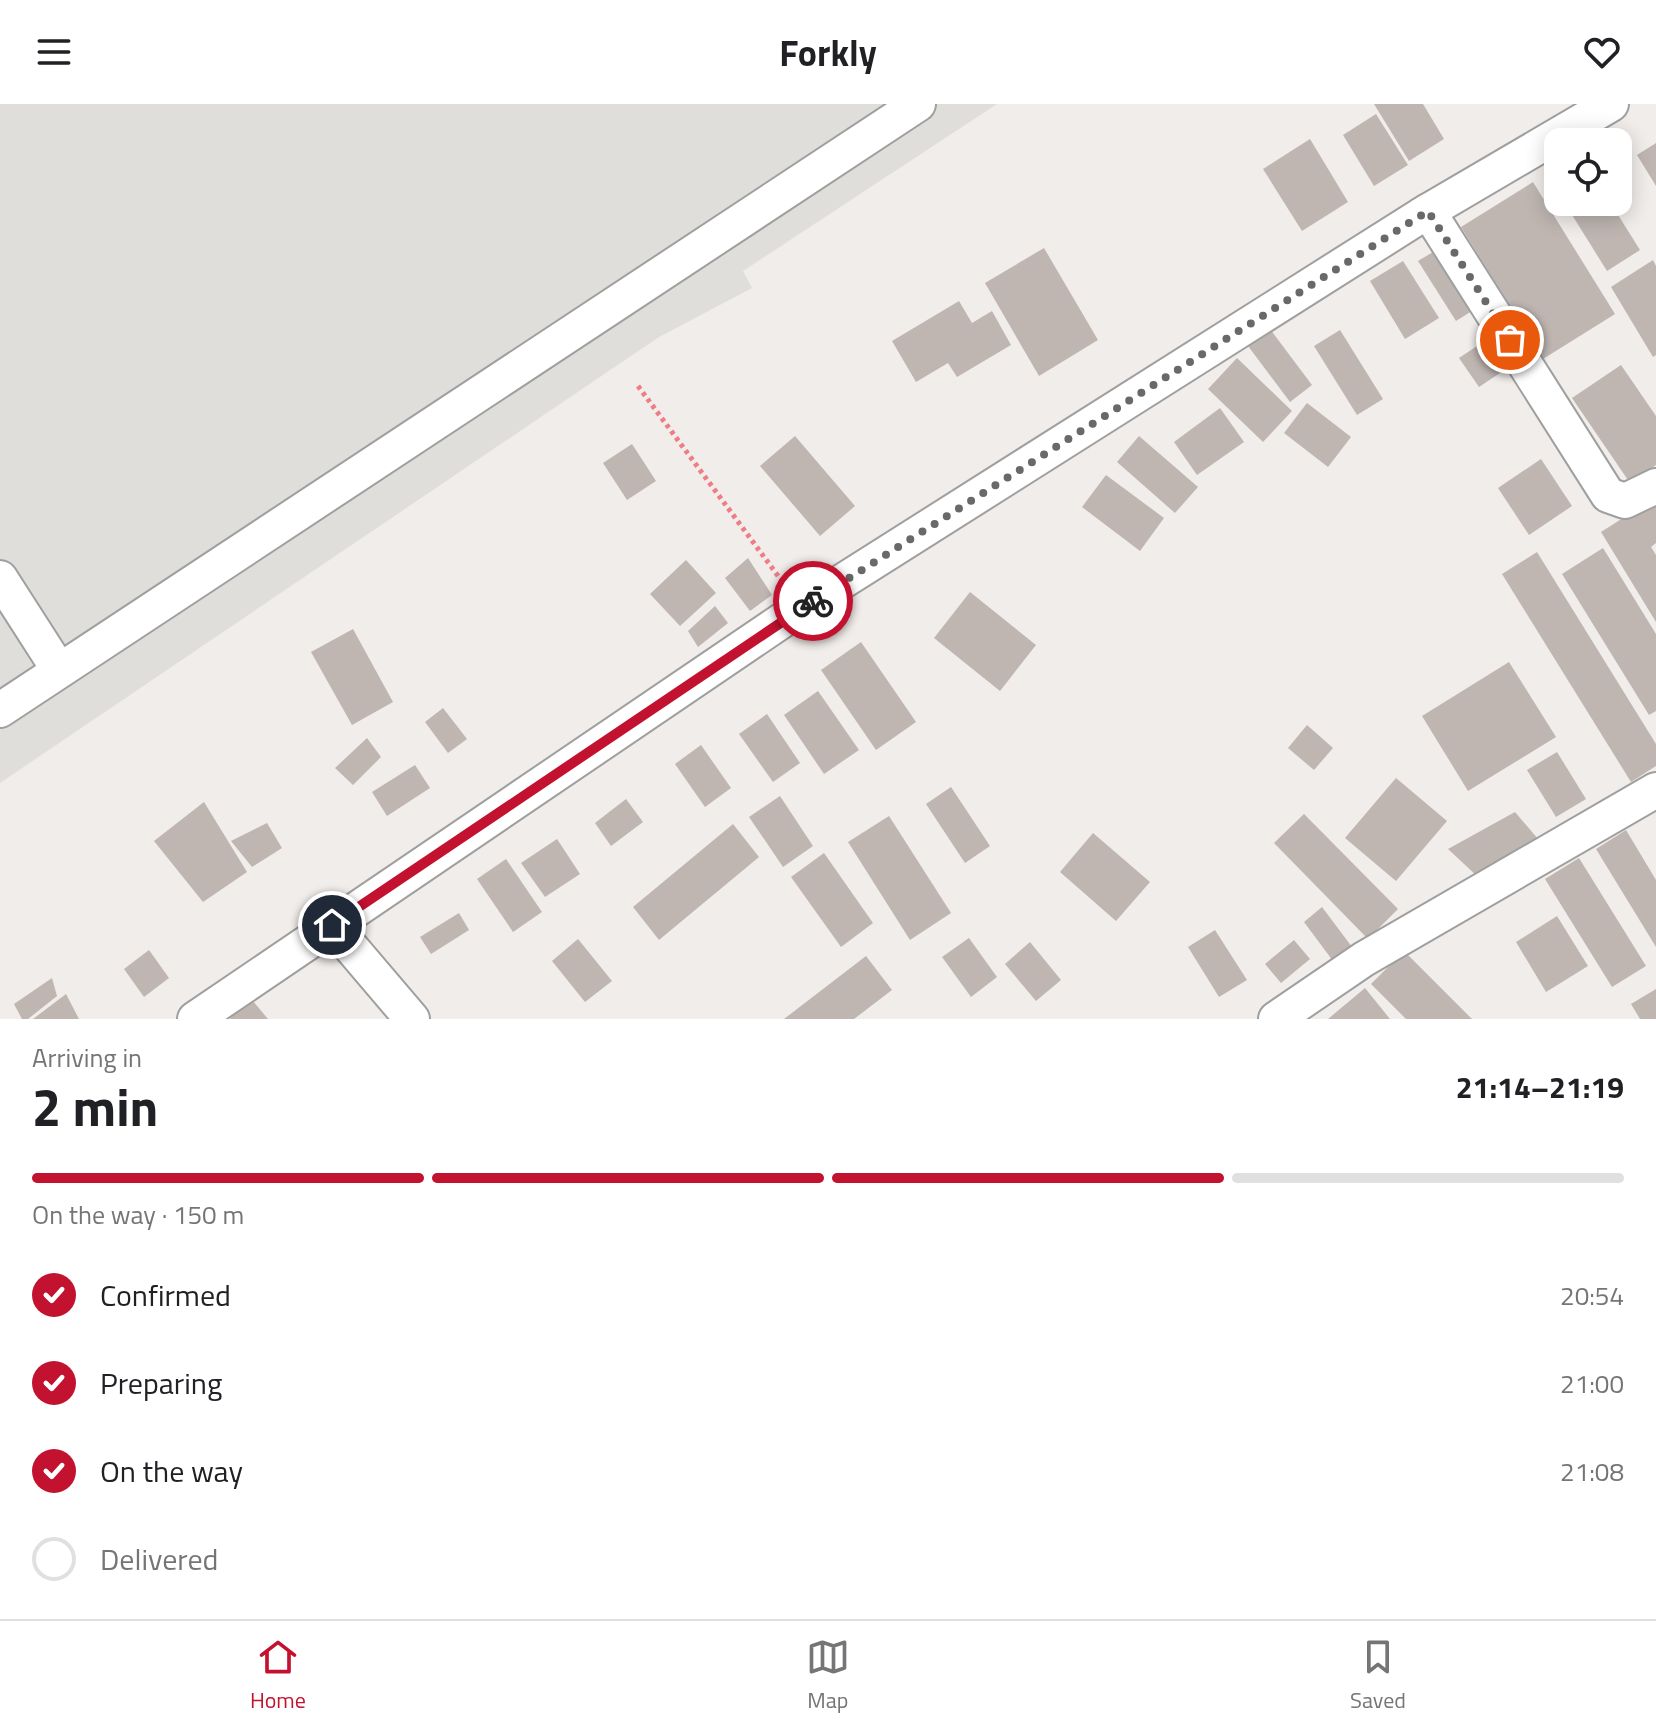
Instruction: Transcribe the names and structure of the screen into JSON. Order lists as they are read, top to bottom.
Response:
{
  "page": {
    "header": "Forkly",
    "heading": ["2 min", "Arriving in", "21:14–21:19"],
    "bar": "On the way · 150 m",
    "list": [
      ["Confirmed", "20:54"],
      ["Preparing", "21:00"],
      ["On the way", "21:08"],
      "Delivered"
    ],
    "tabs": ["Home", "Map", "Saved"]
  }
}
